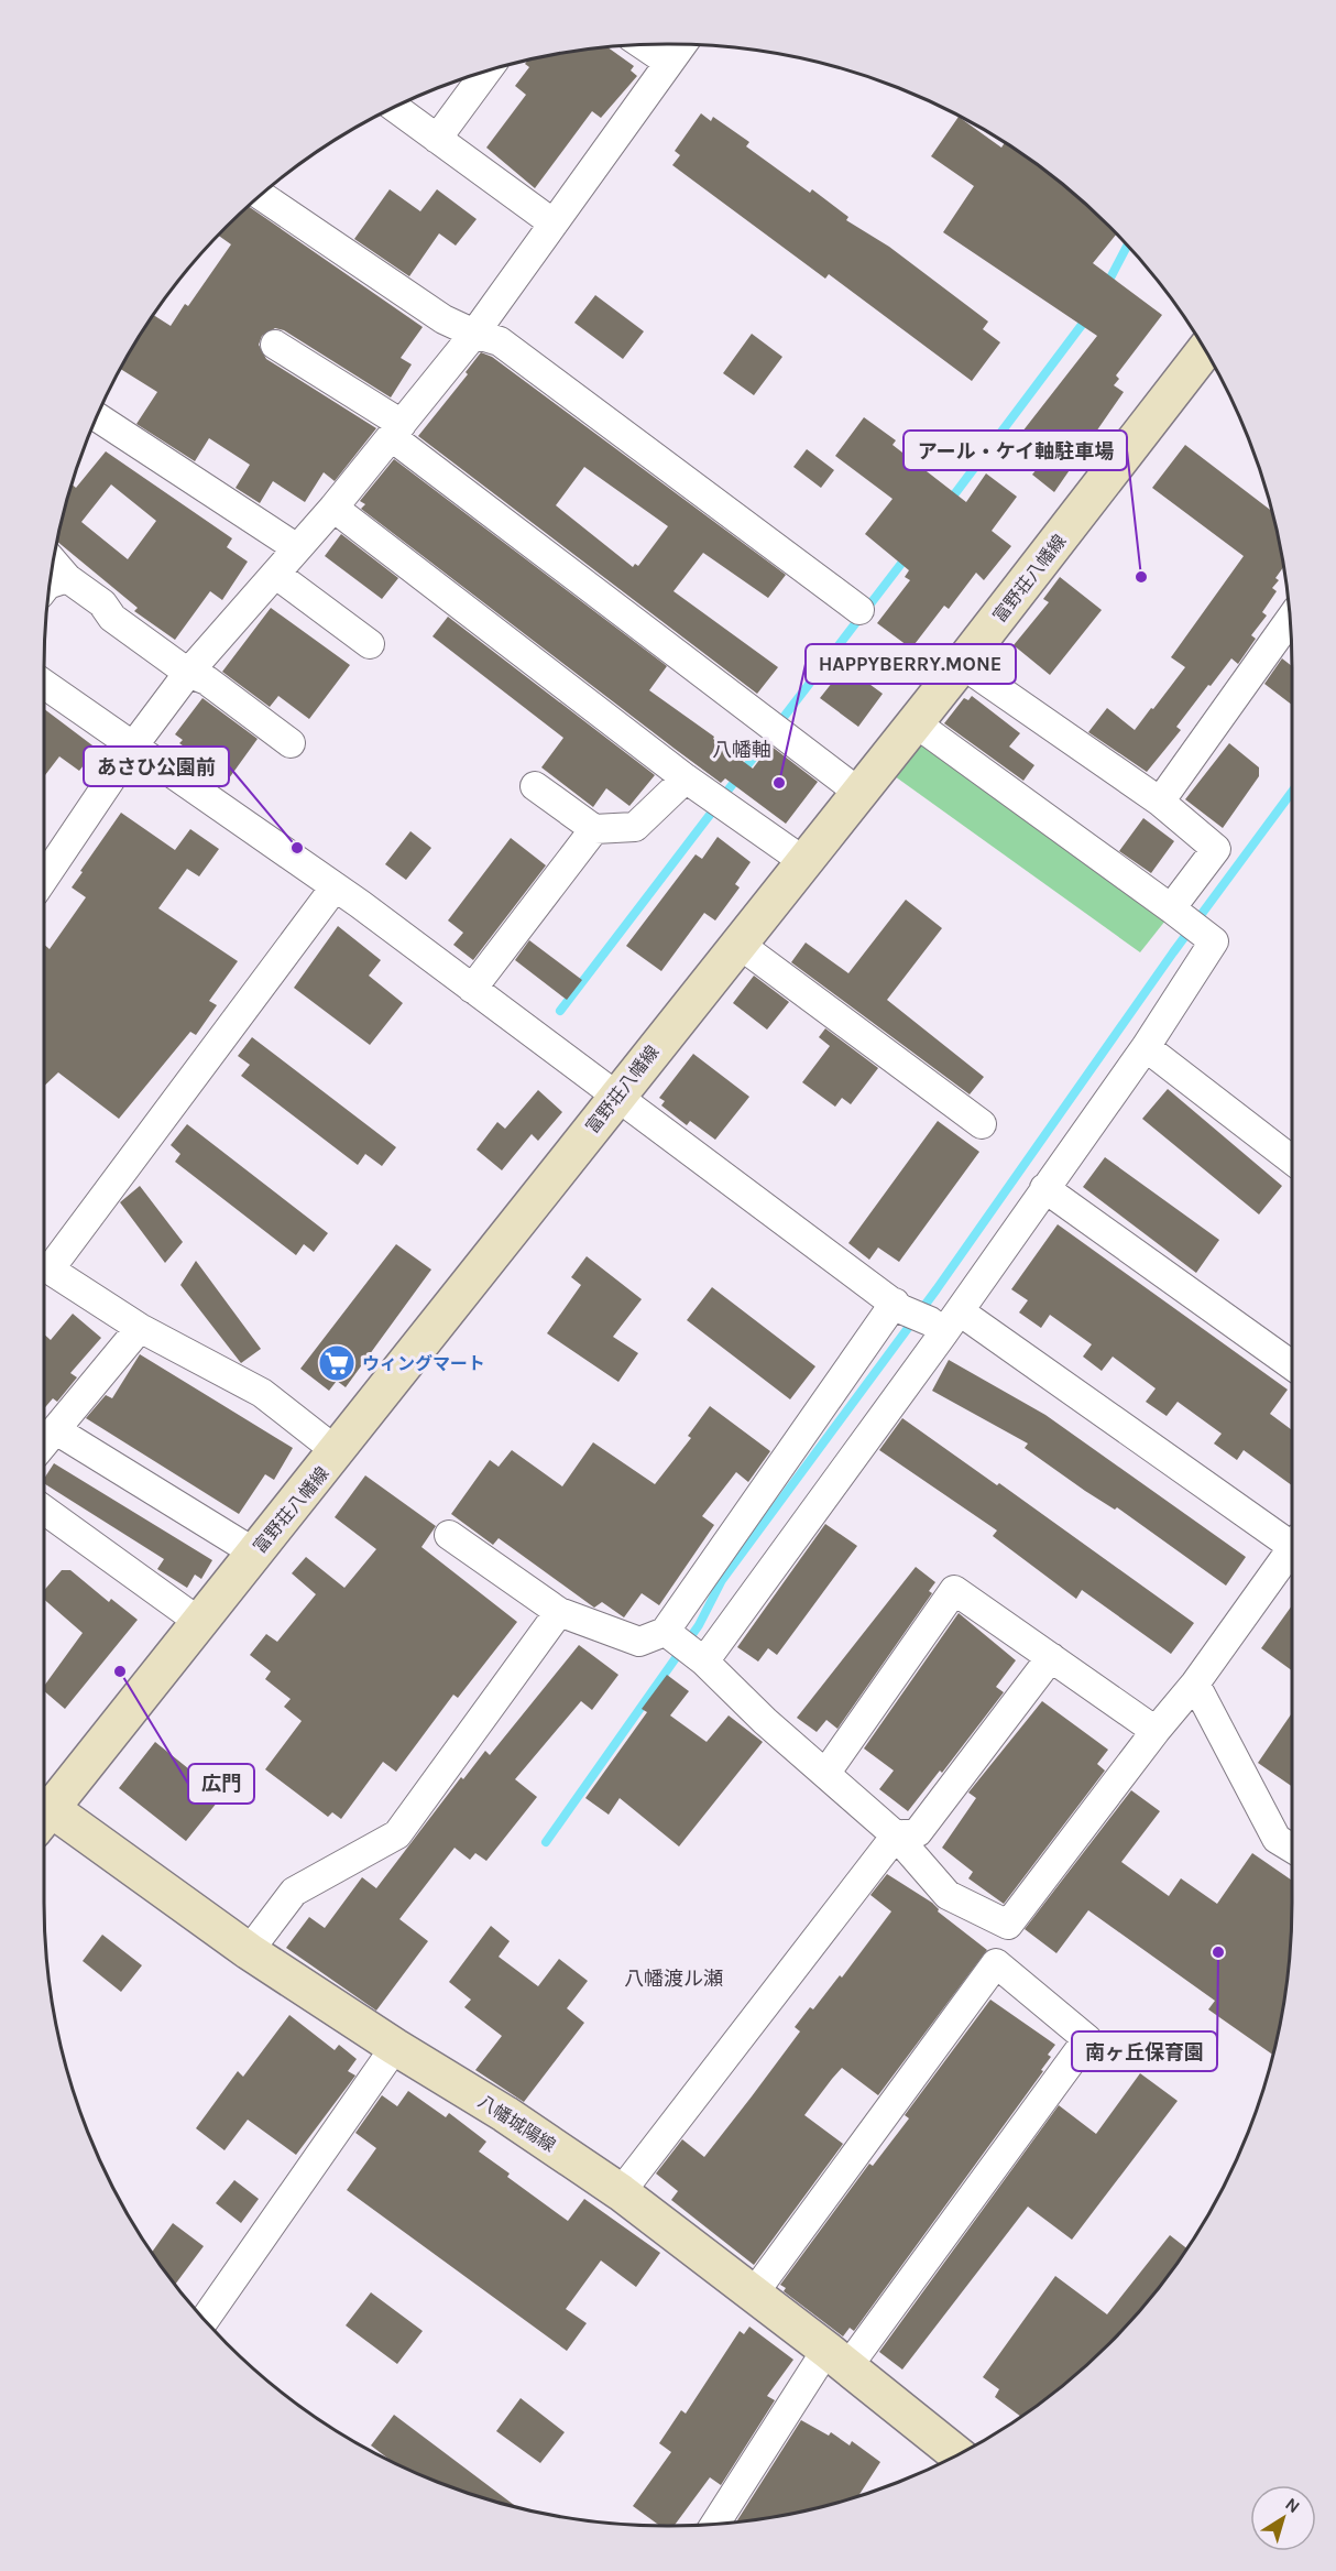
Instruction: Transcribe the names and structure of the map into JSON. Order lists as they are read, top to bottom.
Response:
{
  "streets": {
    "main road": ["富野荘八幡線", "八幡城陽線"]
  },
  "districts": ["八幡軸", "八幡渡ル瀬"],
  "places": {
    "other": [
      "アール・ケイ軸駐車場",
      "HAPPYBERRY.MONE",
      "あさひ公園前",
      "広門",
      "南ヶ丘保育園"
    ],
    "supermarket": ["ウィングマート"]
  },
  "north": "top right"
}
